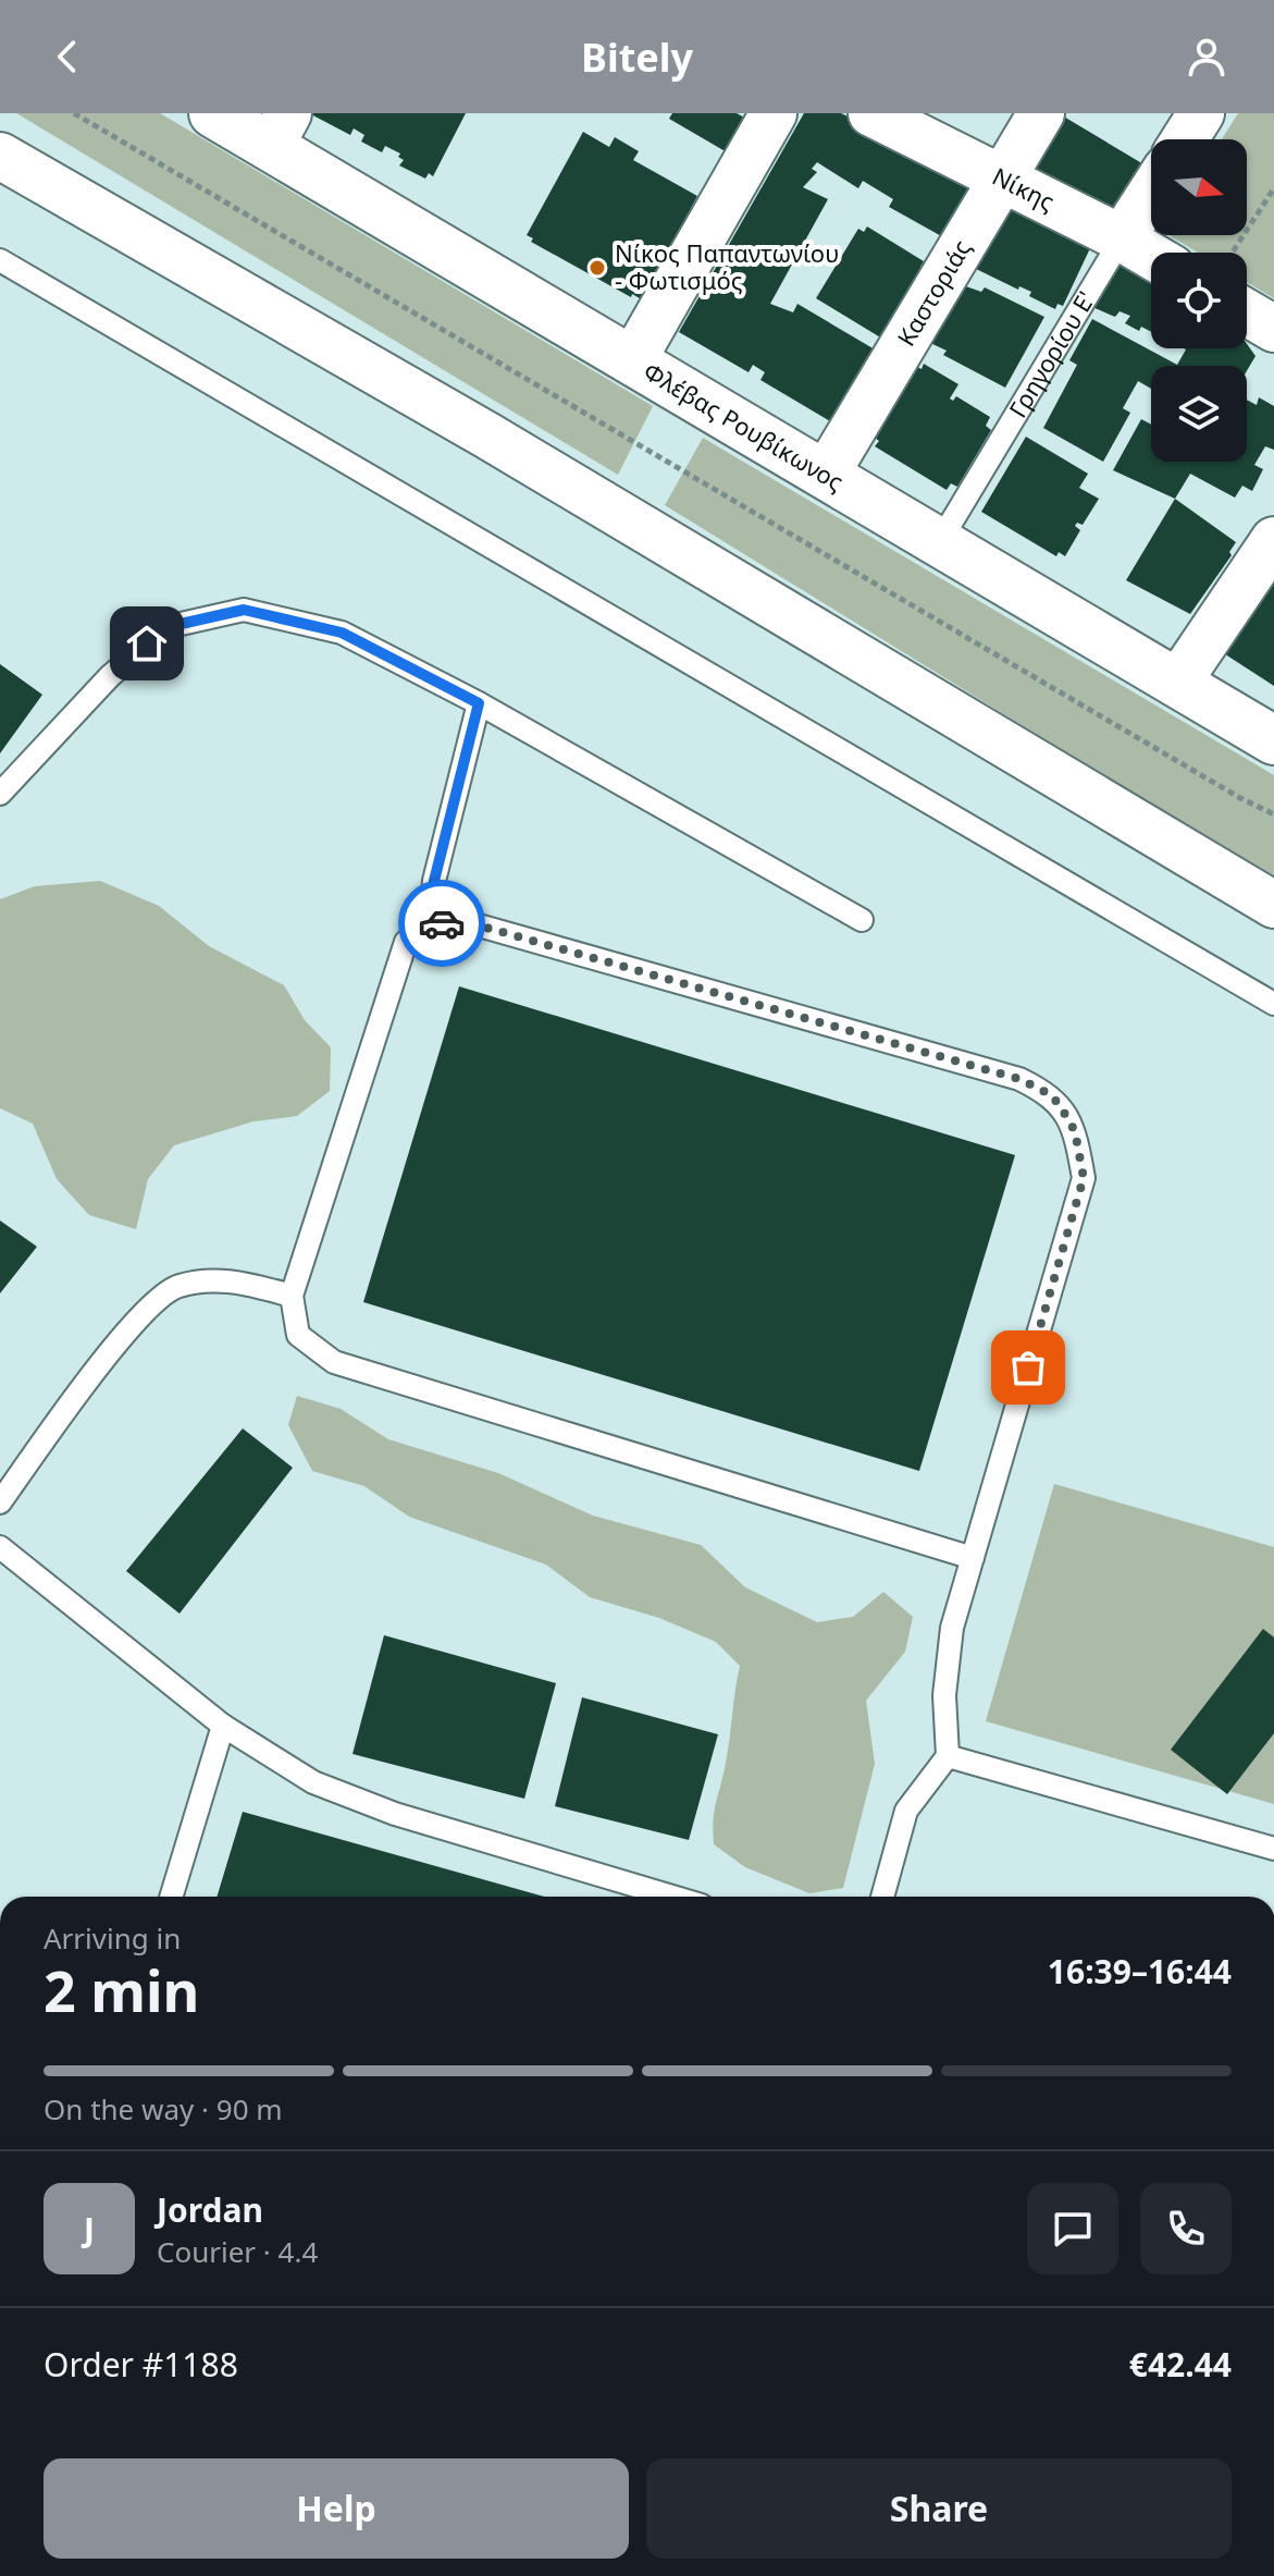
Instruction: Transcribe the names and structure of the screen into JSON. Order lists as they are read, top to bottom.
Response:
{
  "streets": {
    "street": [
      "Νίκης",
      "Καστοριάς",
      "Γρηγορίου Ε'",
      "Φλέβας Ρουβίκωνος"
    ]
  },
  "crossings": [
    ["Νίκης", "Καστοριάς"],
    ["Νίκης", "Γρηγορίου Ε'"],
    ["Καστοριάς", "Φλέβας Ρουβίκωνος"],
    ["Γρηγορίου Ε'", "Φλέβας Ρουβίκωνος"]
  ],
  "places": ["Νίκος Παπαντωνίου - Φωτισμός"],
  "north": "right",
  "page": {
    "header": "Bitely",
    "heading": ["2 min", "Arriving in", "16:39–16:44"],
    "panel": [
      "Jordan",
      "Courier · 4.4",
      "Order #1188",
      "€42.44"
    ],
    "bar": "On the way · 90 m",
    "round": "J",
    "buttons": ["Help", "Share"]
  }
}
